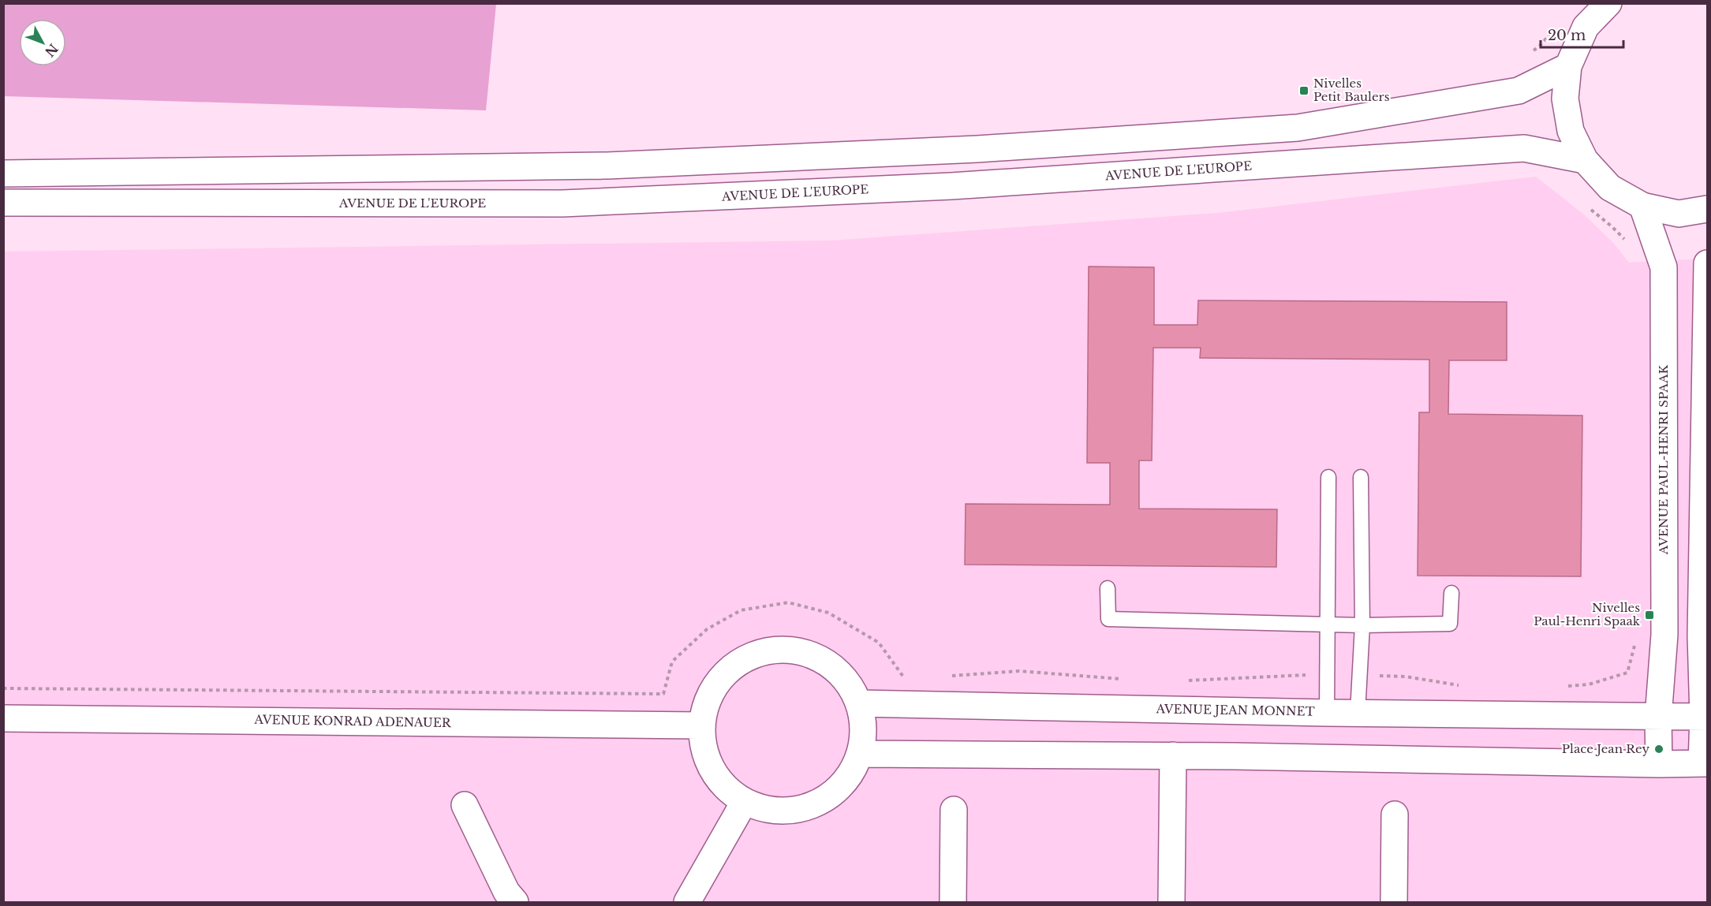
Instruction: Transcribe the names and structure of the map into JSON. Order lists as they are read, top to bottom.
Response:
{
  "streets": {
    "street": [
      "AVENUE DE L'EUROPE",
      "AVENUE PAUL-HENRI SPAAK",
      "AVENUE JEAN MONNET",
      "AVENUE KONRAD ADENAUER"
    ]
  },
  "crossings": [
    ["AVENUE PAUL-HENRI SPAAK", "AVENUE JEAN MONNET"],
    ["AVENUE JEAN MONNET", "AVENUE KONRAD ADENAUER"]
  ],
  "places": {
    "transit": ["Nivelles Petit Baulers", "Nivelles Paul-Henri Spaak"],
    "other": ["Place Jean Rey"]
  },
  "scale_bar": "20 m",
  "north": "bottom right"
}
